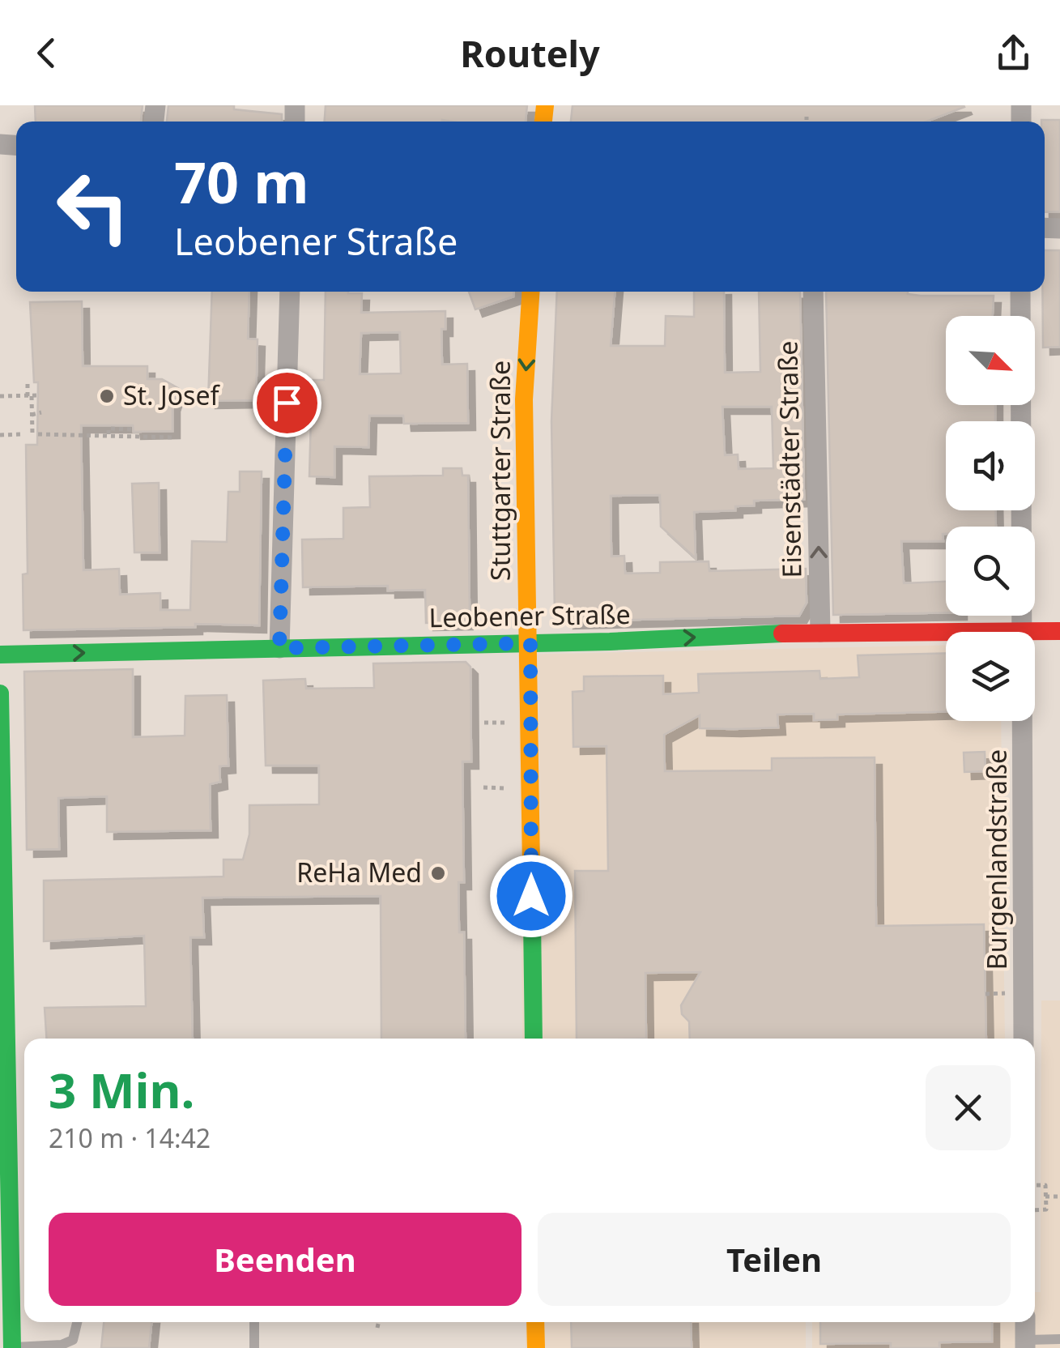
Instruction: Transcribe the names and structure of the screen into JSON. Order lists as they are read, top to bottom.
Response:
{
  "streets": {
    "street": [
      "Eisenstädter Straße",
      "Stuttgarter Straße",
      "Leobener Straße",
      "Burgenlandstraße"
    ]
  },
  "crossings": [
    ["Eisenstädter Straße", "Leobener Straße"],
    ["Stuttgarter Straße", "Leobener Straße"]
  ],
  "one_way": ["Eisenstädter Straße", "Stuttgarter Straße", "Leobener Straße"],
  "places": ["St. Josef", "ReHa Med"],
  "north": "bottom right",
  "page": {
    "header": "Routely",
    "turn": ["70 m", "Leobener Straße"],
    "heading": ["3 Min.", "210 m · 14:42"],
    "buttons": ["Beenden", "Teilen"]
  }
}
